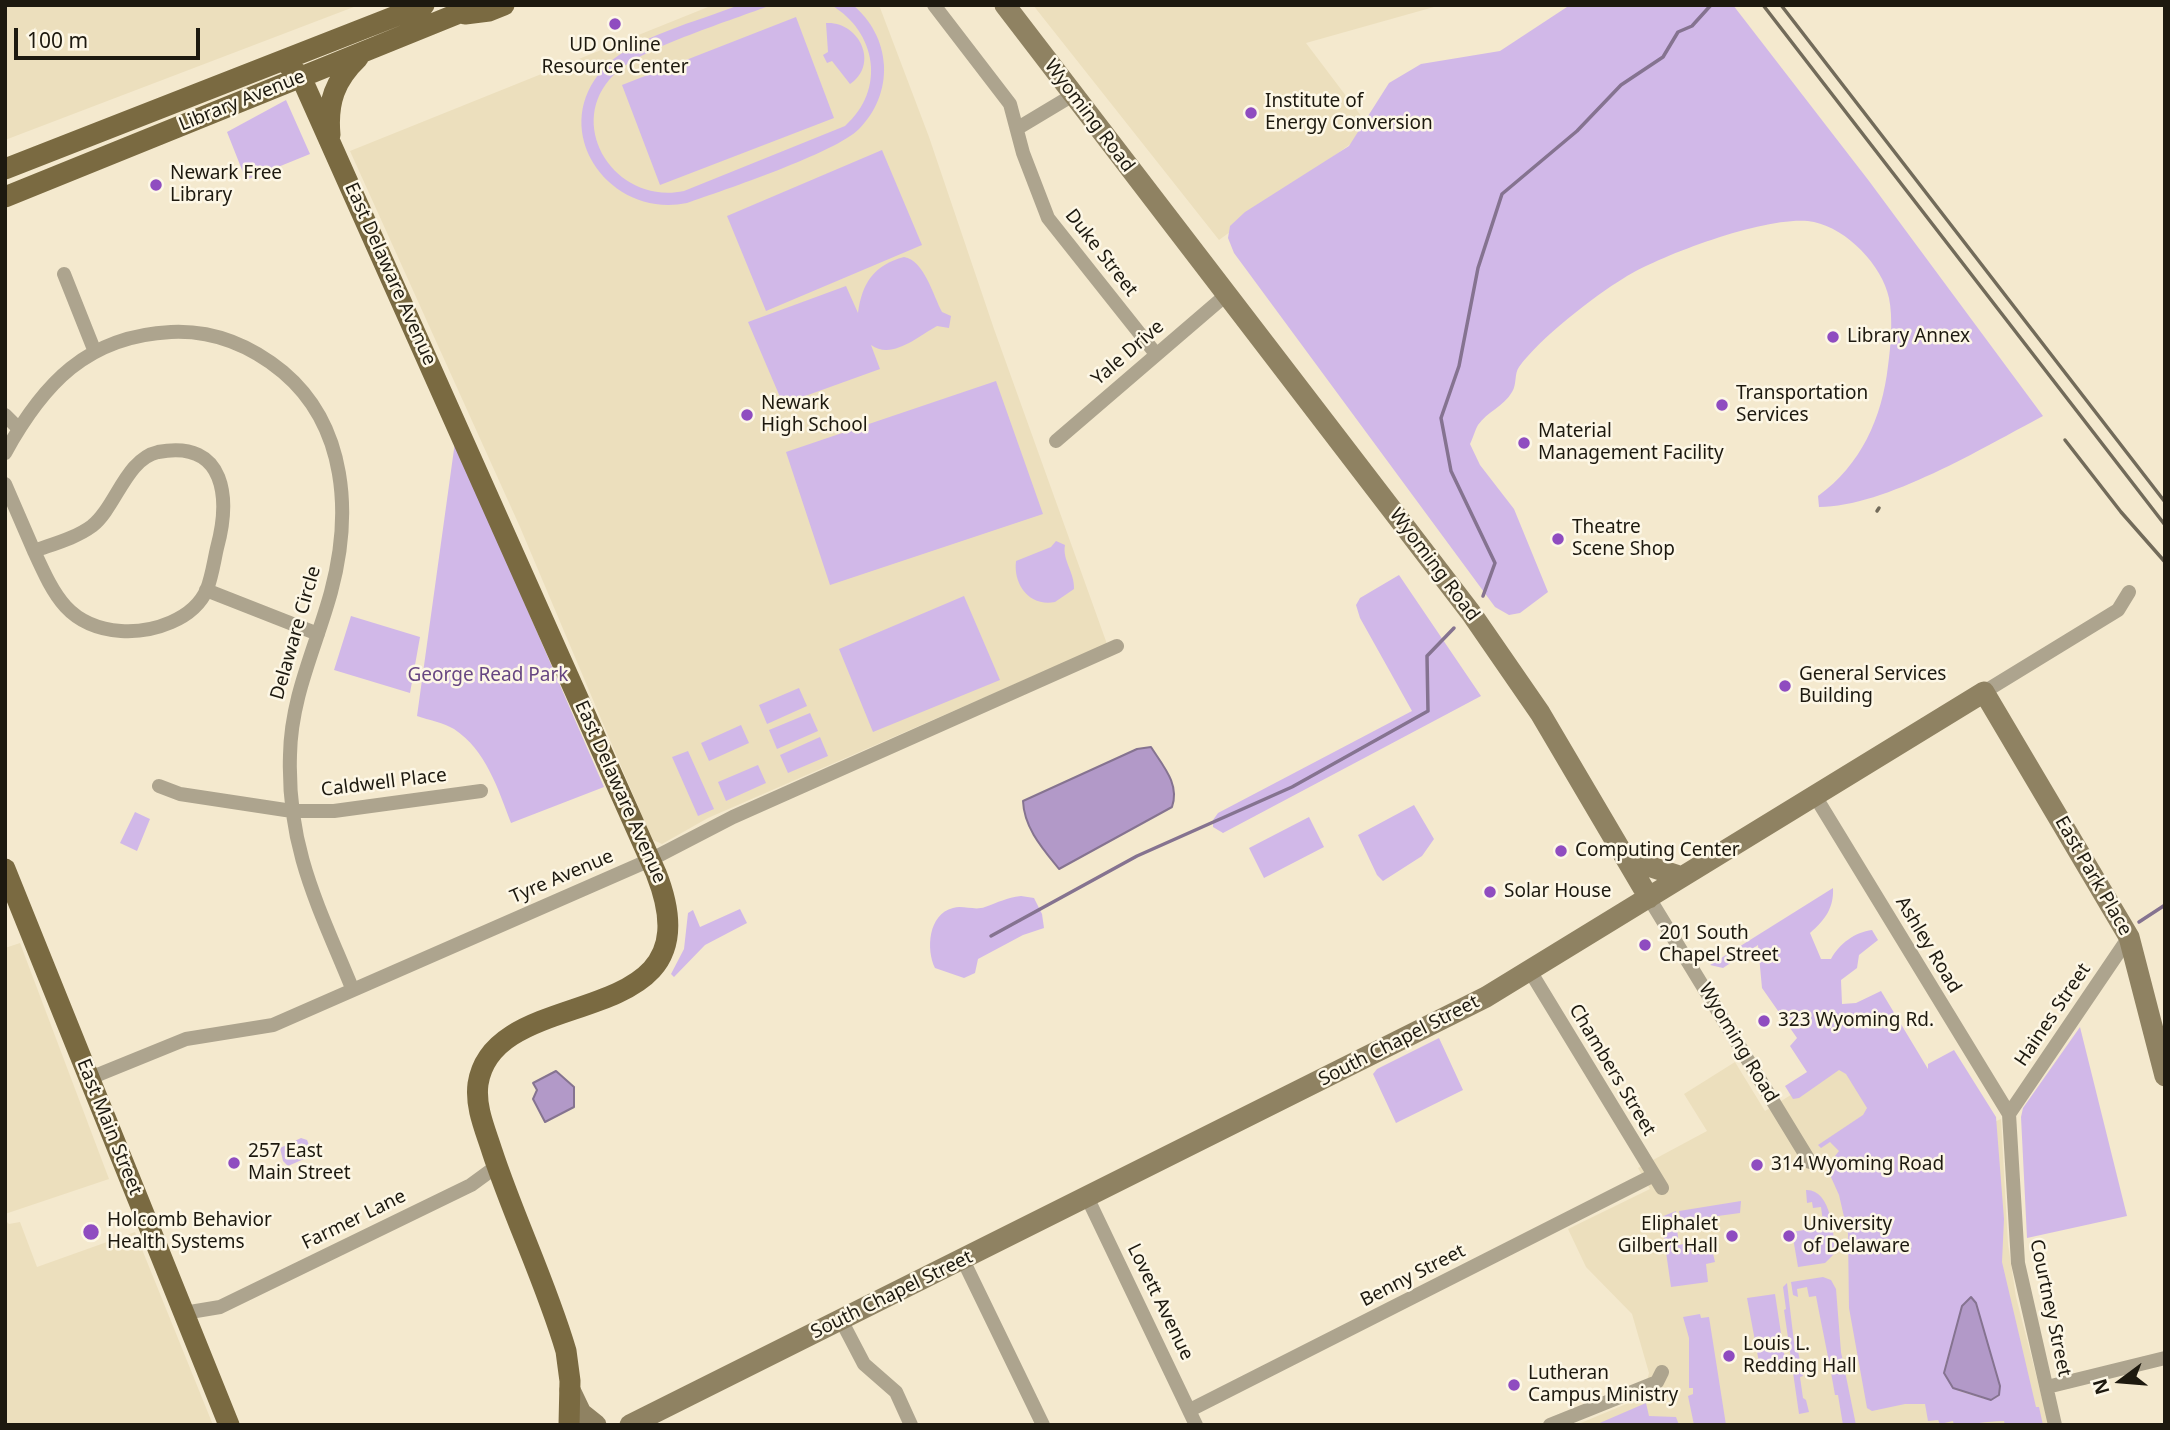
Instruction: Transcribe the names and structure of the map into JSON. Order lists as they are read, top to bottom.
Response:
{
  "streets": {
    "main road": ["Library Avenue", "East Delaware Avenue", "East Main Street"],
    "street": [
      "Wyoming Road",
      "Duke Street",
      "Yale Drive",
      "Delaware Circle",
      "Caldwell Place",
      "East Park Place",
      "Tyre Avenue",
      "Ashley Road",
      "Haines Street",
      "South Chapel Street",
      "Chambers Street",
      "Farmer Lane",
      "Benny Street",
      "Lovett Avenue",
      "Courtney Street"
    ]
  },
  "crossings": [
    ["Library Avenue", "East Delaware Avenue"],
    ["Wyoming Road", "Yale Drive"],
    ["Wyoming Road", "South Chapel Street"],
    ["Duke Street", "Yale Drive"],
    ["East Delaware Avenue", "Tyre Avenue"],
    ["East Delaware Avenue", "Farmer Lane"],
    ["Delaware Circle", "Caldwell Place"],
    ["Delaware Circle", "Tyre Avenue"],
    ["East Park Place", "Haines Street"],
    ["East Park Place", "South Chapel Street"],
    ["Tyre Avenue", "East Main Street"],
    ["Ashley Road", "Haines Street"],
    ["Ashley Road", "South Chapel Street"],
    ["Ashley Road", "Courtney Street"],
    ["Haines Street", "Courtney Street"],
    ["South Chapel Street", "Chambers Street"],
    ["South Chapel Street", "Lovett Avenue"],
    ["Chambers Street", "Benny Street"],
    ["East Main Street", "Farmer Lane"],
    ["Benny Street", "Lovett Avenue"]
  ],
  "parks": ["George Read Park"],
  "places": [
    "UD Online Resource Center",
    "Institute of Energy Conversion",
    "Newark Free Library",
    "Library Annex",
    "Transportation Services",
    "Newark High School",
    "Material Management Facility",
    "Theatre Scene Shop",
    "General Services Building",
    "Computing Center",
    "Solar House",
    "201 South Chapel Street",
    "323 Wyoming Rd.",
    "257 East Main Street",
    "314 Wyoming Road",
    "Holcomb Behavior Health Systems",
    "Eliphalet Gilbert Hall",
    "University of Delaware",
    "Louis L. Redding Hall",
    "Lutheran Campus Ministry"
  ],
  "scale_bar": "100 m",
  "north": "left"
}
